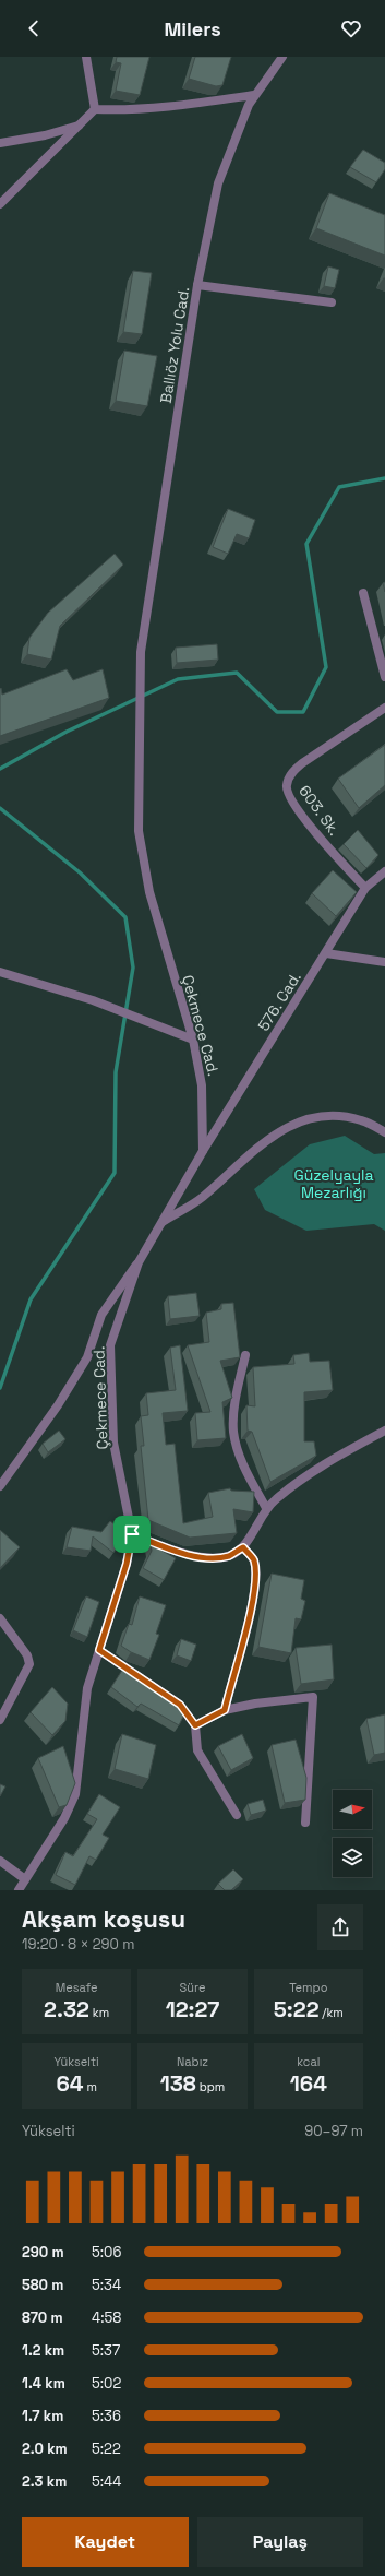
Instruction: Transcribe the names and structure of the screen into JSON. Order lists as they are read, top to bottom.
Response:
{
  "streets": {
    "street": [
      "Ballıöz Yolu Cad.",
      "603. Sk.",
      "576. Cad.",
      "Çekmece Cad."
    ]
  },
  "crossings": [
    ["Ballıöz Yolu Cad.", "Çekmece Cad."],
    ["603. Sk.", "576. Cad."],
    ["576. Cad.", "Çekmece Cad."]
  ],
  "parks": ["Güzelyayla Mezarlığı"],
  "north": "right",
  "page": {
    "header": "Milers",
    "heading": ["Akşam koşusu", "19:20 · 8 × 290 m"],
    "stats": [
      ["Mesafe", "2.32 km"],
      ["Süre", "12:27"],
      ["Tempo", "5:22 /km"],
      ["Yükselti", "64 m"],
      ["Nabız", "138 bpm"],
      ["kcal", "164"]
    ],
    "chart": ["Yükselti", "90–97 m"],
    "list": [
      {
        "name": "290 m",
        "note": "5:06"
      },
      {
        "name": "580 m",
        "note": "5:34"
      },
      {
        "name": "870 m",
        "note": "4:58"
      },
      {
        "name": "1.2 km",
        "note": "5:37"
      },
      {
        "name": "1.4 km",
        "note": "5:02"
      },
      {
        "name": "1.7 km",
        "note": "5:36"
      },
      {
        "name": "2.0 km",
        "note": "5:22"
      },
      {
        "name": "2.3 km",
        "note": "5:44"
      }
    ],
    "buttons": ["Kaydet", "Paylaş"]
  }
}
